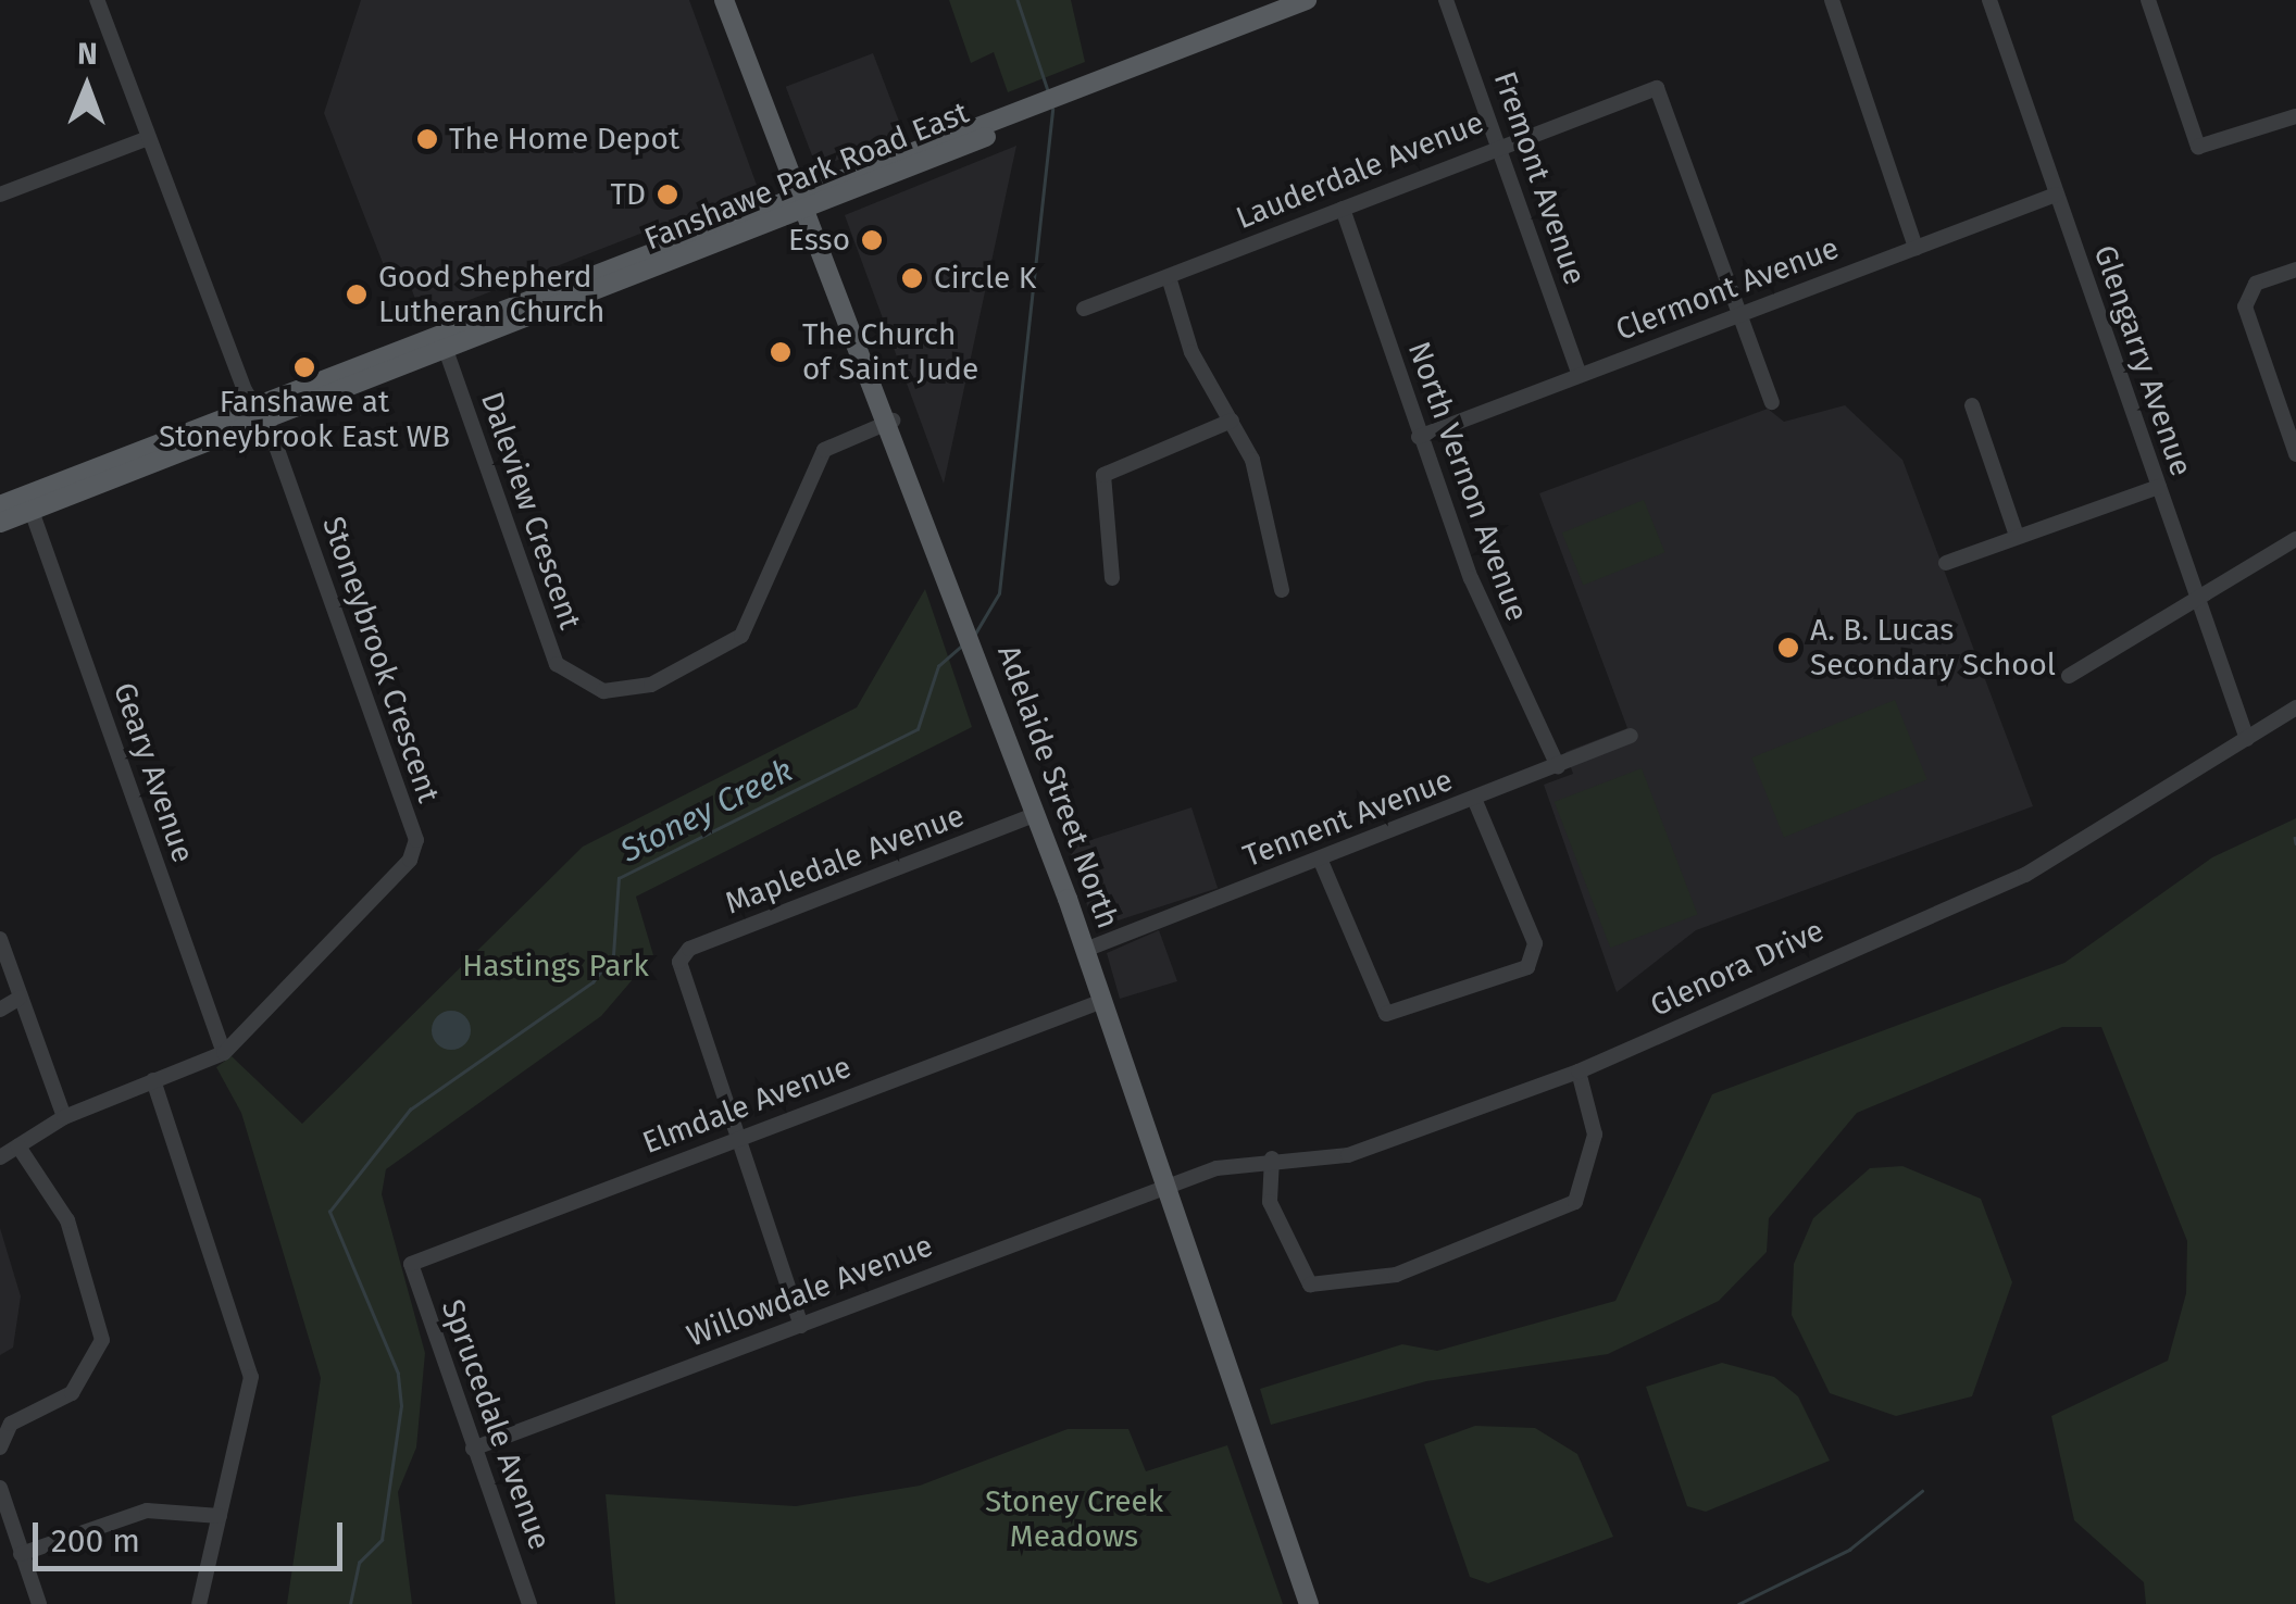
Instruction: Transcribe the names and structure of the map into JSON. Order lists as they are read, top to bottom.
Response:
{
  "streets": {
    "main road": ["Fanshawe Park Road East", "Adelaide Street North"],
    "street": [
      "Lauderdale Avenue",
      "Fremont Avenue",
      "Clermont Avenue",
      "Glengarry Avenue",
      "North Vernon Avenue",
      "Daleview Crescent",
      "Stoneybrook Crescent",
      "Geary Avenue",
      "Tennent Avenue",
      "Mapledale Avenue",
      "Glenora Drive",
      "Elmdale Avenue",
      "Willowdale Avenue",
      "Sprucedale Avenue"
    ]
  },
  "crossings": [
    ["Lauderdale Avenue", "Fremont Avenue"],
    ["Lauderdale Avenue", "Clermont Avenue"],
    ["Lauderdale Avenue", "North Vernon Avenue"],
    ["Fanshawe Park Road East", "Daleview Crescent"],
    ["Fanshawe Park Road East", "Stoneybrook Crescent"],
    ["Fanshawe Park Road East", "Geary Avenue"],
    ["Fanshawe Park Road East", "Adelaide Street North"],
    ["Fremont Avenue", "Clermont Avenue"],
    ["Clermont Avenue", "Glengarry Avenue"],
    ["Clermont Avenue", "North Vernon Avenue"],
    ["Glengarry Avenue", "Glenora Drive"],
    ["North Vernon Avenue", "Tennent Avenue"],
    ["Daleview Crescent", "Adelaide Street North"],
    ["Stoneybrook Crescent", "Geary Avenue"],
    ["Adelaide Street North", "Tennent Avenue"],
    ["Adelaide Street North", "Mapledale Avenue"],
    ["Adelaide Street North", "Glenora Drive"],
    ["Adelaide Street North", "Elmdale Avenue"],
    ["Adelaide Street North", "Willowdale Avenue"],
    ["Mapledale Avenue", "Elmdale Avenue"],
    ["Glenora Drive", "Willowdale Avenue"],
    ["Elmdale Avenue", "Sprucedale Avenue"],
    ["Willowdale Avenue", "Sprucedale Avenue"]
  ],
  "water": ["Stoney Creek"],
  "parks": ["Hastings Park", "Stoney Creek Meadows"],
  "places": [
    "The Home Depot",
    "TD",
    "Esso",
    "Circle K",
    "Good Shepherd Lutheran Church",
    "The Church of Saint Jude",
    "Fanshawe at Stoneybrook East WB",
    "A. B. Lucas Secondary School"
  ],
  "scale_bar": "200 m",
  "north": "top"
}
